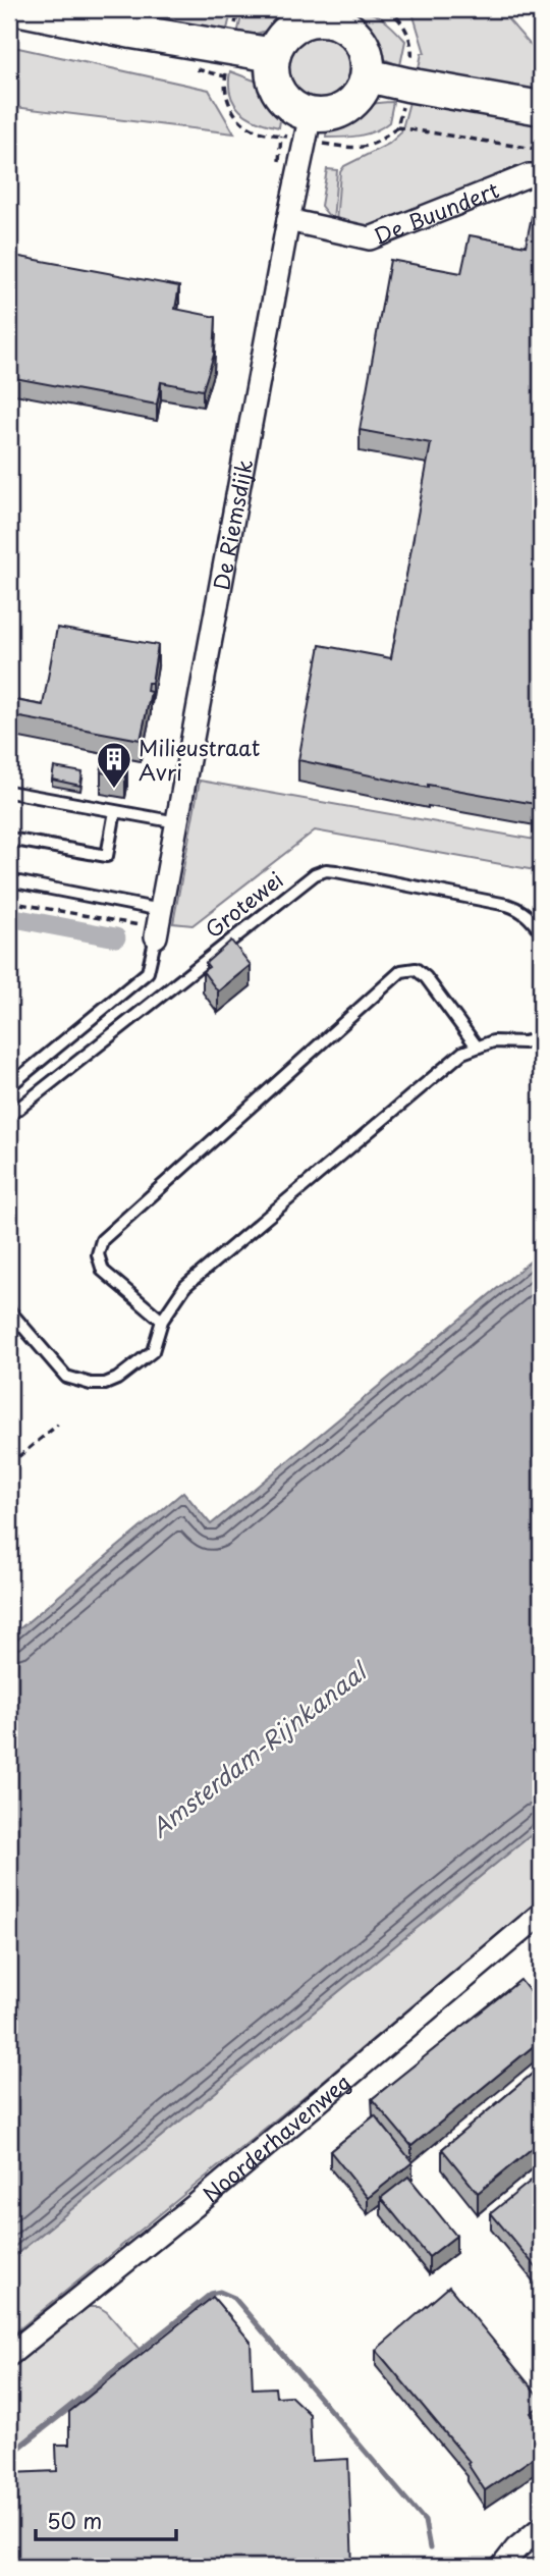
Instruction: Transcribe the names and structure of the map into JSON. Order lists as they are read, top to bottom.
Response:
{
  "streets": {
    "street": ["De Buundert", "De Riemsdijk", "Noorderhavenweg"],
    "lane": ["Grotewei"]
  },
  "crossings": [
    ["De Buundert", "De Riemsdijk"]
  ],
  "water": ["Amsterdam-Rijnkanaal"],
  "places": {
    "building": ["Milieustraat Avri"]
  },
  "scale_bar": "50 m"
}
